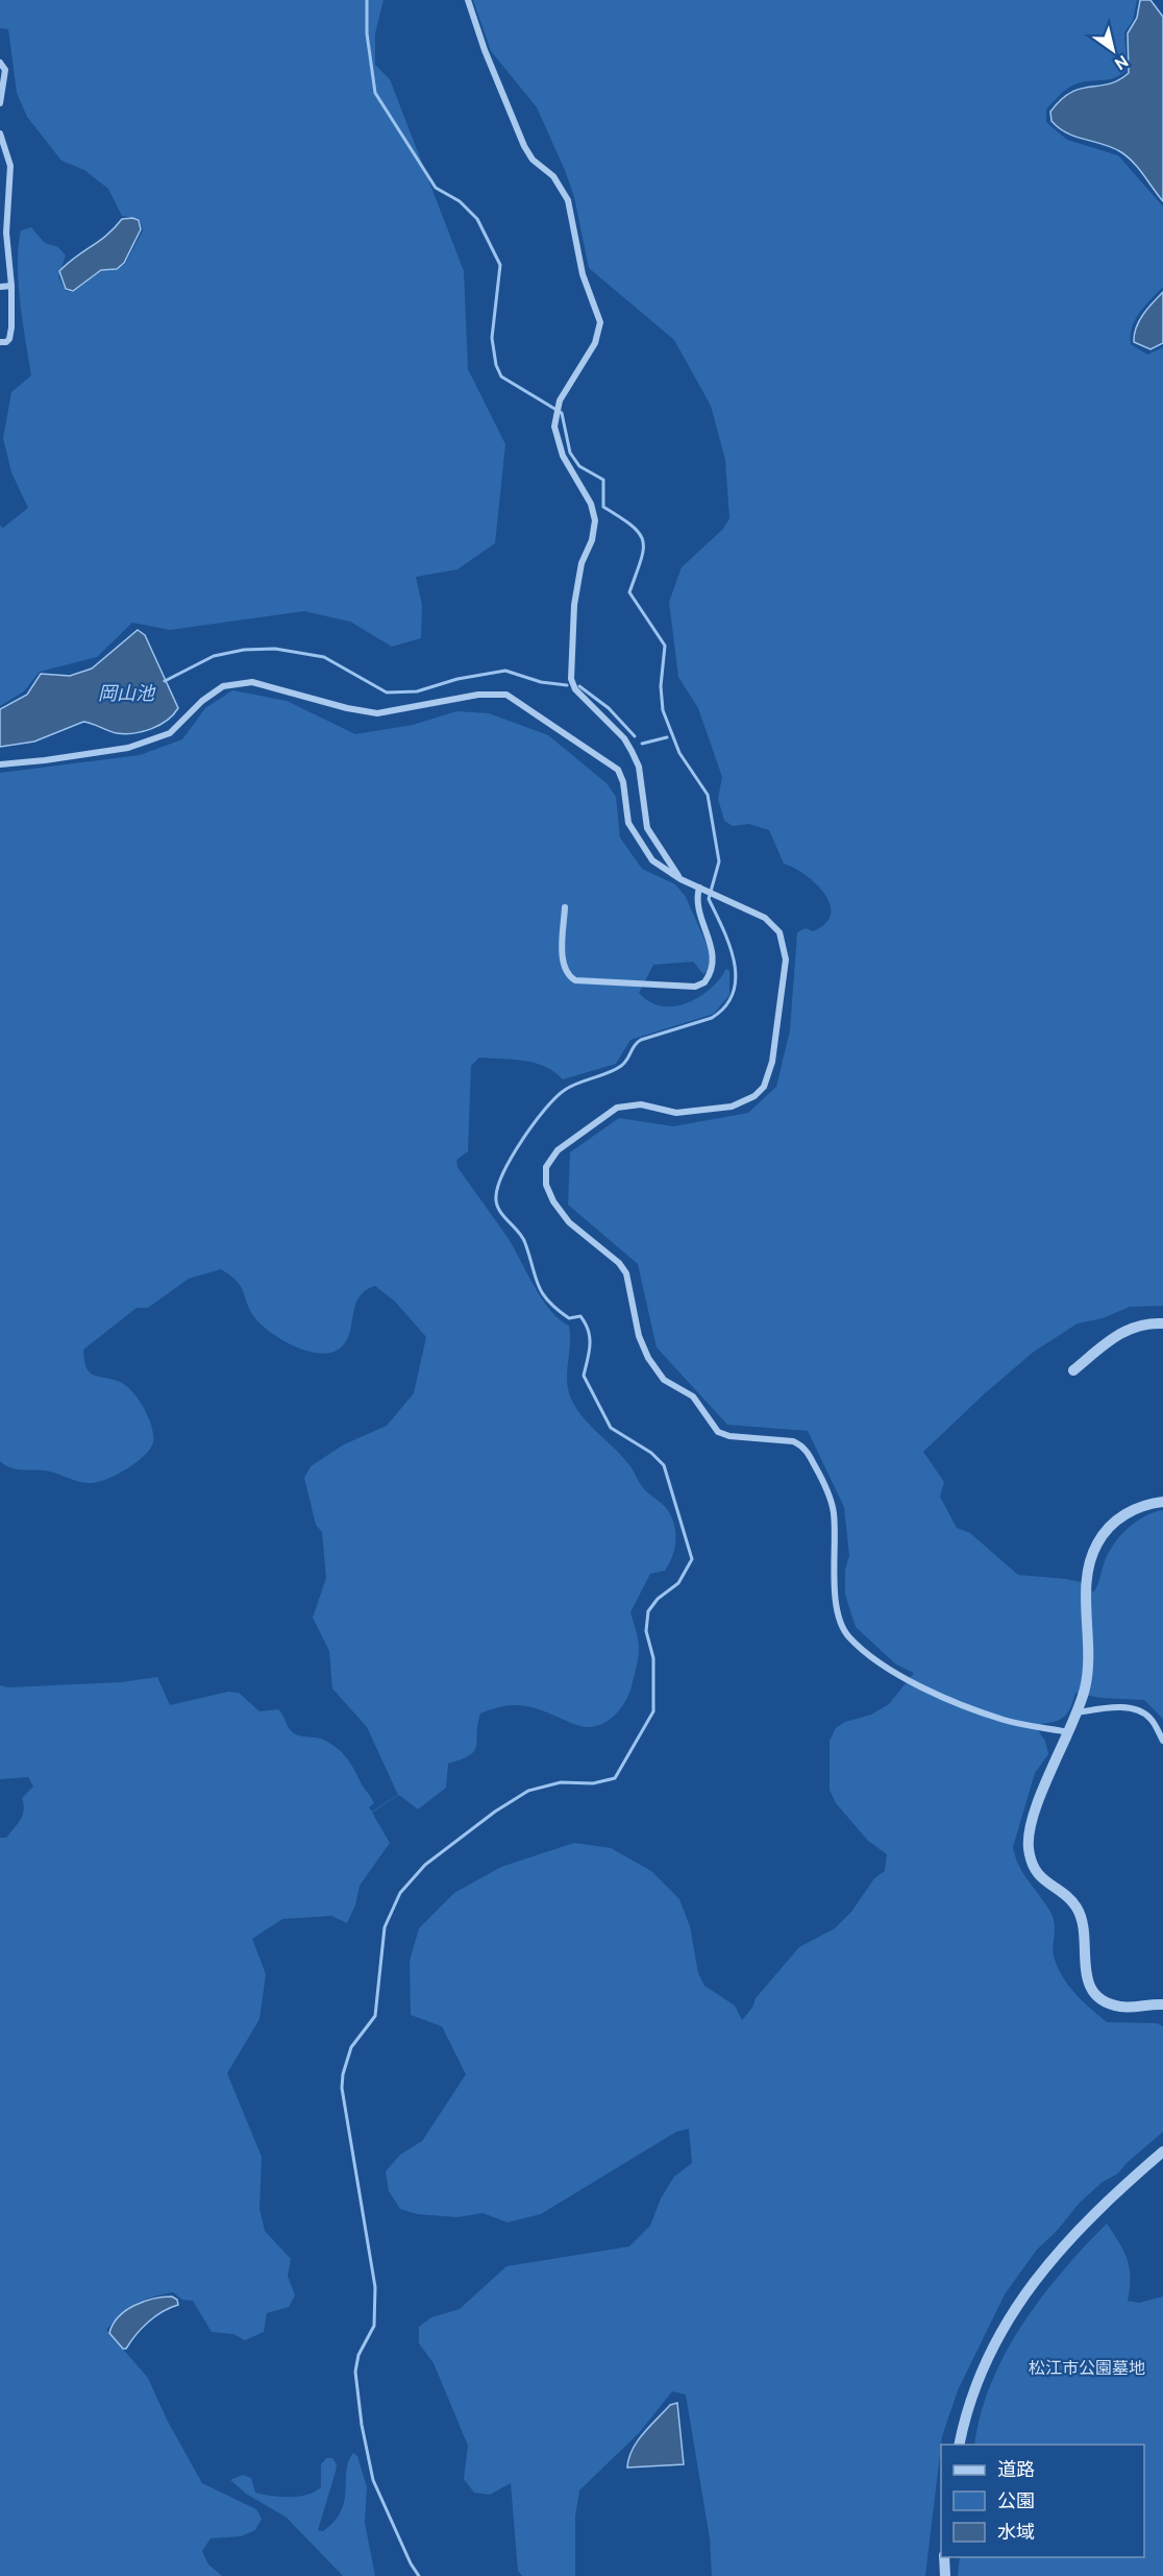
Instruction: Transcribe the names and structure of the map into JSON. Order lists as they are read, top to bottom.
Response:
{
  "water": ["岡山池"],
  "parks": ["松江市公園墓地"],
  "legend": ["道路", "公園", "水域"],
  "north": "bottom right"
}
